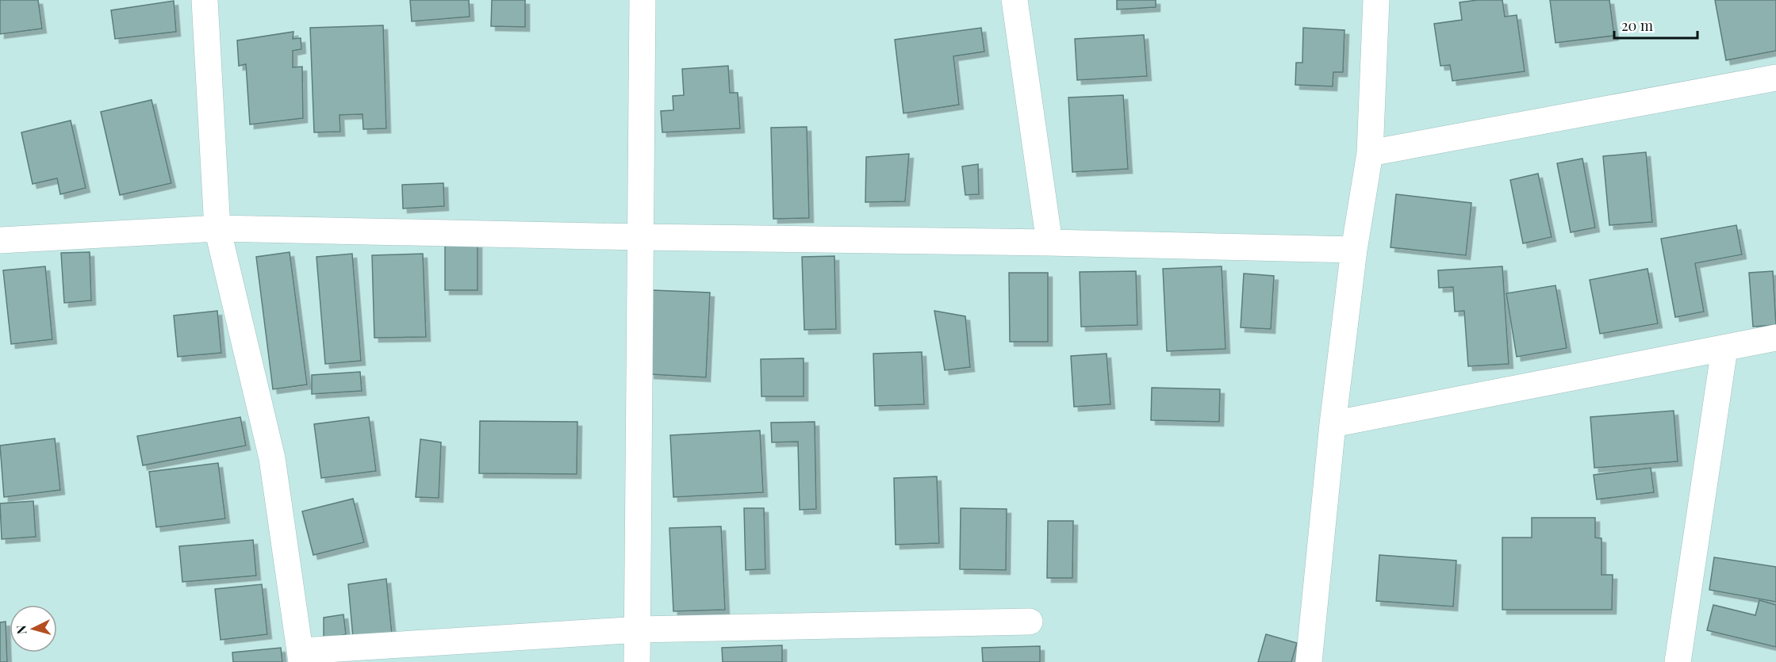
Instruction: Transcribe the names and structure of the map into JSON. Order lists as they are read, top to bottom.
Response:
{
  "scale_bar": "20 m",
  "north": "left"
}
